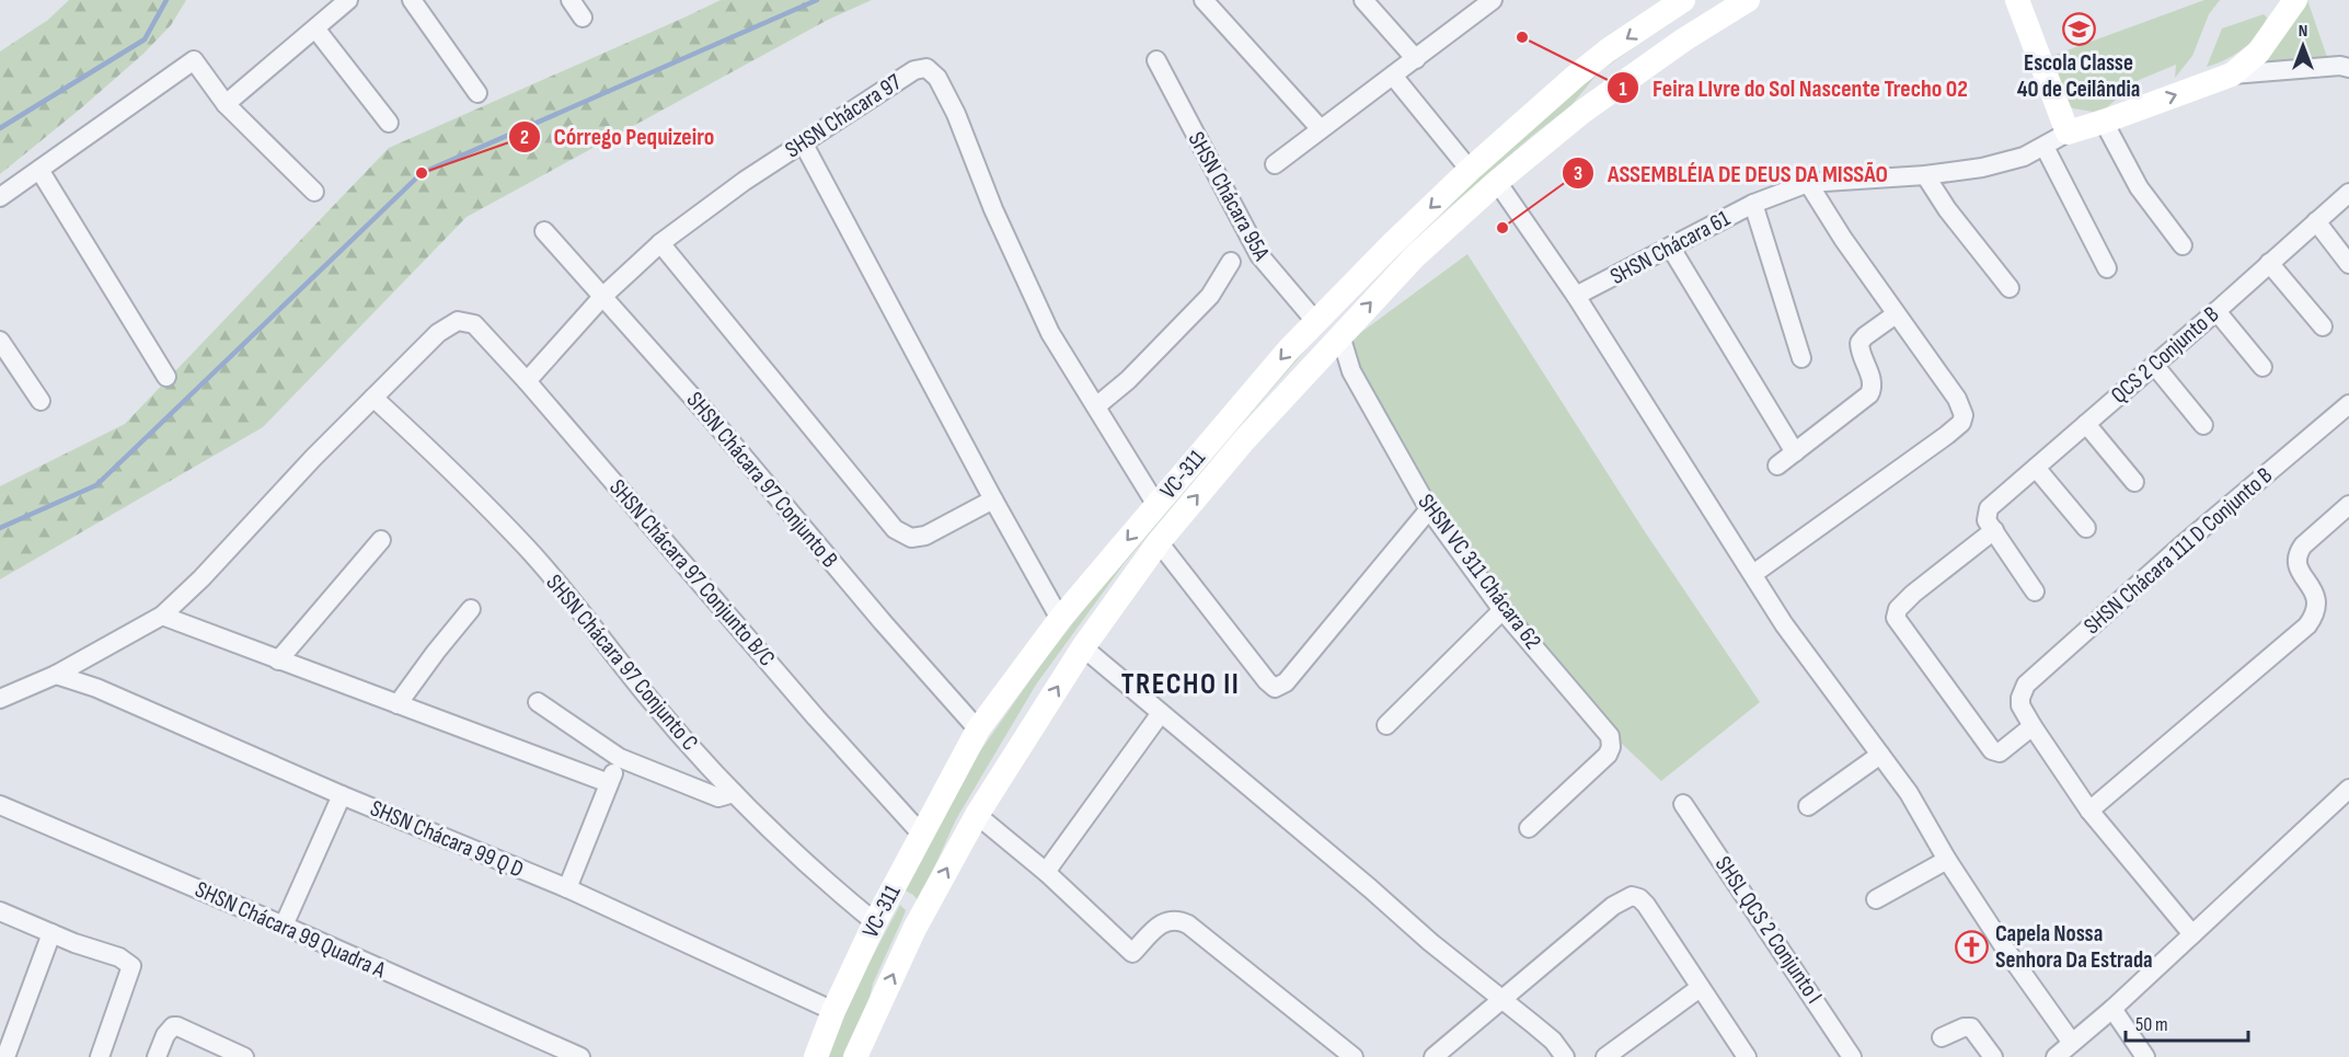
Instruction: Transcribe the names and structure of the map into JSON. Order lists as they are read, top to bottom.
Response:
{
  "streets": {
    "main road": ["VC-311"],
    "street": [
      "SHSN Chácara 97",
      "SHSN Chácara 95A",
      "SHSN Chácara 61",
      "QCS 2 Conjunto B",
      "SHSN Chácara 97 Conjunto B",
      "SHSN Chácara 111 D Conjunto B",
      "SHSN VC 311 Chácara 62",
      "SHSN Chácara 97 Conjunto B/C",
      "SHSN Chácara 97 Conjunto C",
      "SHSN Chácara 99 Q D",
      "SHSN Chácara 99 Quadra A",
      "SHSL QCS 2 Conjunto I"
    ]
  },
  "crossings": [
    ["SHSN Chácara 97", "VC-311"],
    ["SHSN Chácara 97", "SHSN Chácara 97 Conjunto B"],
    ["SHSN Chácara 97", "SHSN Chácara 97 Conjunto B/C"],
    ["SHSN Chácara 95A", "VC-311"],
    ["QCS 2 Conjunto B", "SHSN Chácara 111 D Conjunto B"],
    ["VC-311", "SHSN Chácara 97 Conjunto B"],
    ["VC-311", "SHSN Chácara 97 Conjunto B/C"],
    ["VC-311", "SHSN Chácara 97 Conjunto C"],
    ["VC-311", "SHSN Chácara 99 Q D"],
    ["SHSN Chácara 97 Conjunto B/C", "SHSN Chácara 97 Conjunto C"]
  ],
  "districts": ["TRECHO II"],
  "places": {
    "school or university": ["Escola Classe 40 de Ceilândia"],
    "other": ["Feira LIvre do Sol Nascente Trecho 02", "Córrego Pequizeiro", "ASSEMBLÉIA DE DEUS DA MISSÃO"],
    "church": ["Capela Nossa Senhora Da Estrada"]
  },
  "scale_bar": "50 m",
  "north": "top"
}
